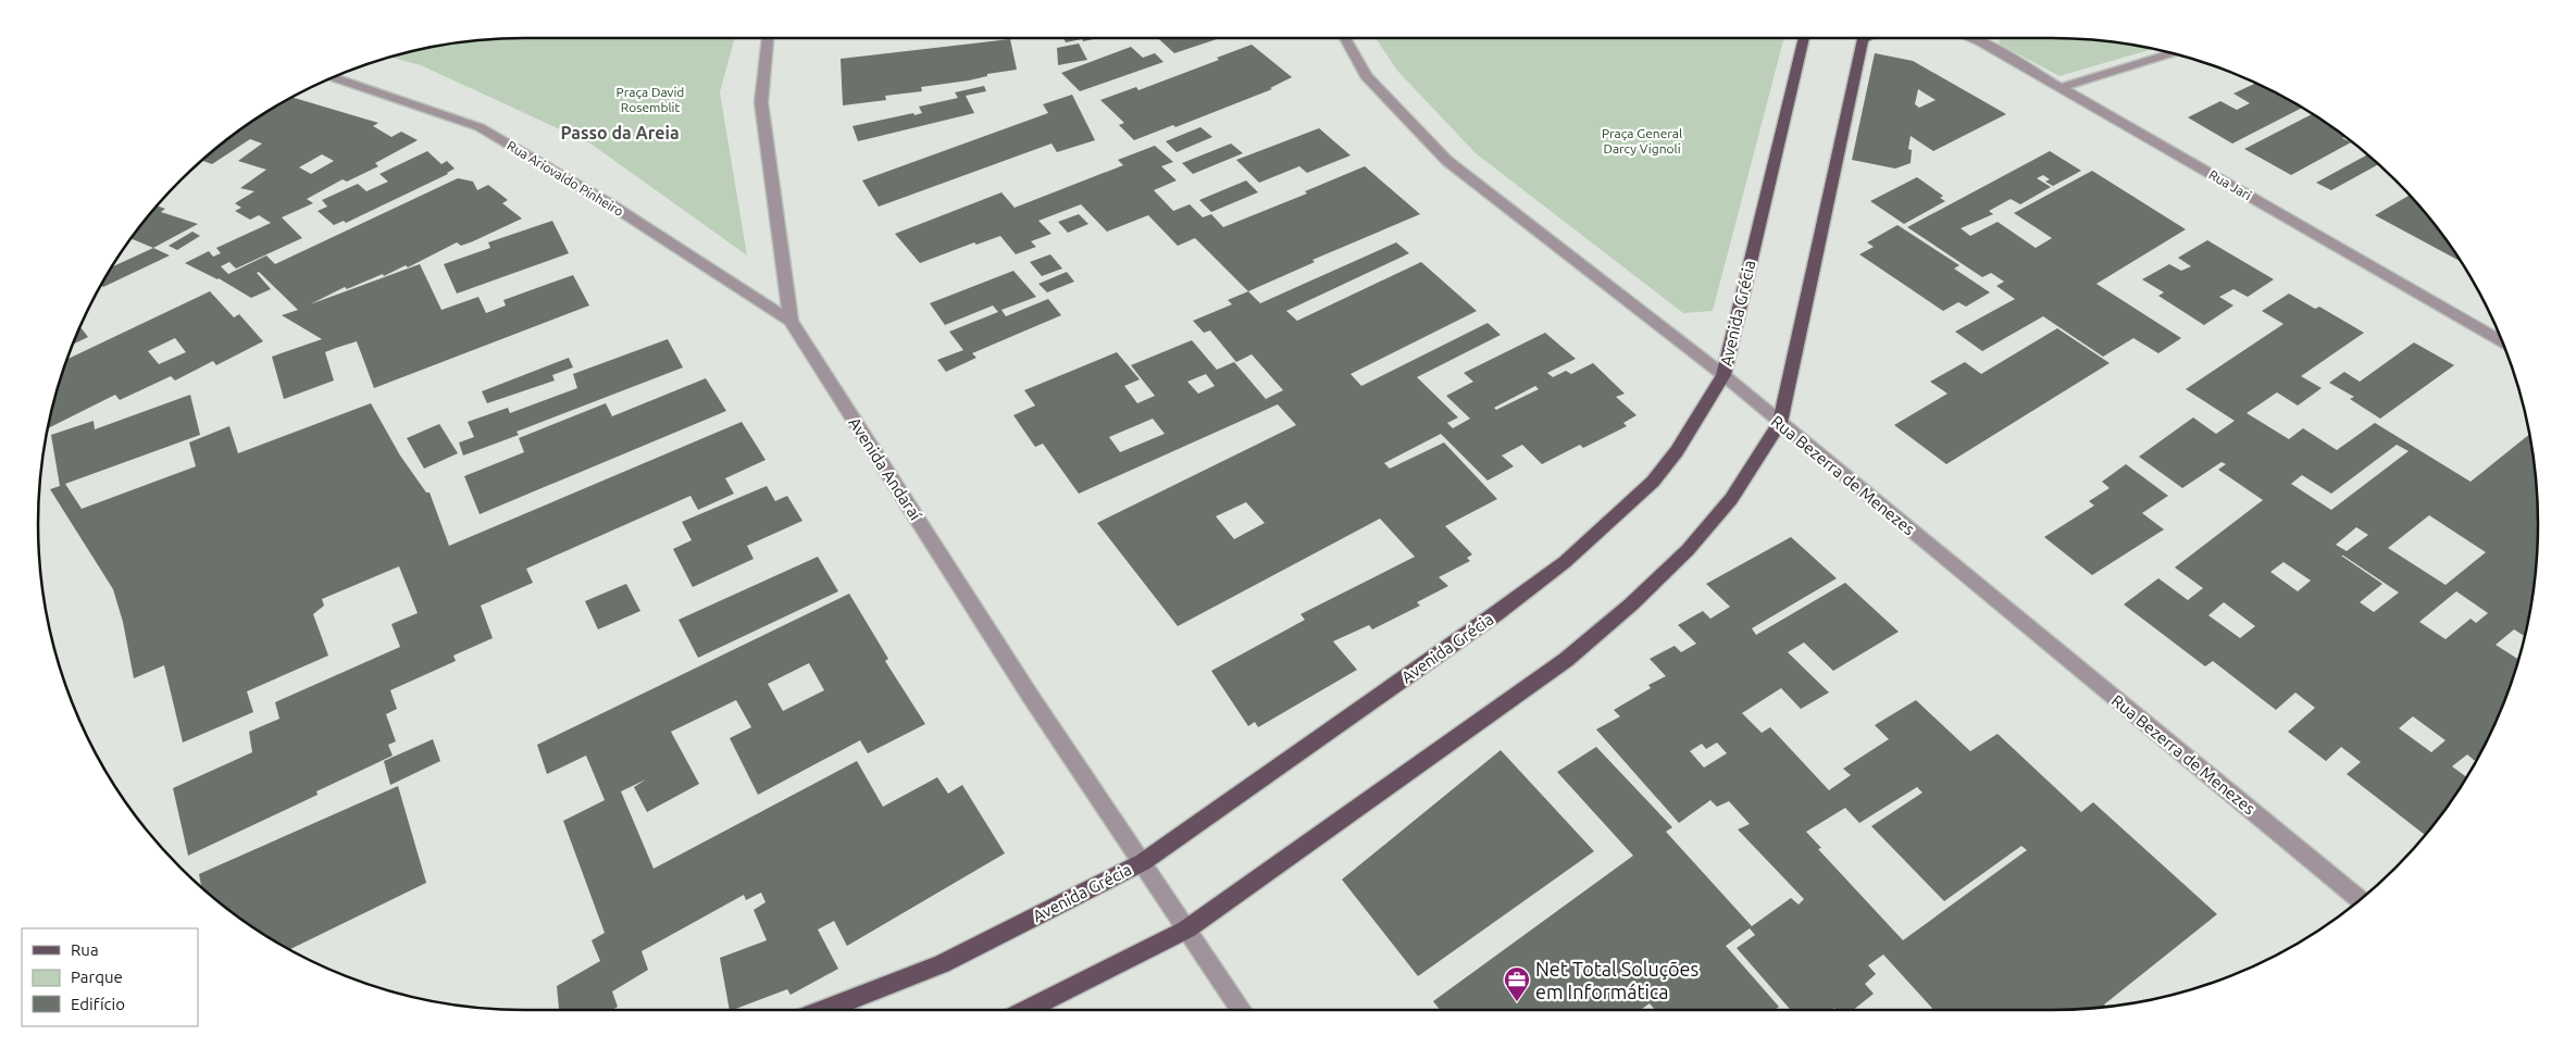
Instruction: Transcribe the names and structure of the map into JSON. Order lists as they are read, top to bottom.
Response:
{
  "streets": {
    "main road": ["Avenida Grécia"],
    "street": [
      "Rua Ariovaldo Pinheiro",
      "Rua Jari",
      "Avenida Andaraí",
      "Rua Bezerra de Menezes"
    ]
  },
  "crossings": [
    ["Rua Ariovaldo Pinheiro", "Avenida Andaraí"],
    ["Avenida Grécia", "Avenida Andaraí"],
    ["Avenida Grécia", "Rua Bezerra de Menezes"]
  ],
  "districts": ["Passo da Areia"],
  "parks": ["Praça David Rosemblit", "Praça General Darcy Vignoli"],
  "places": {
    "office": ["Net Total Soluções em Informática"]
  },
  "legend": ["Rua", "Parque", "Edifício"]
}
